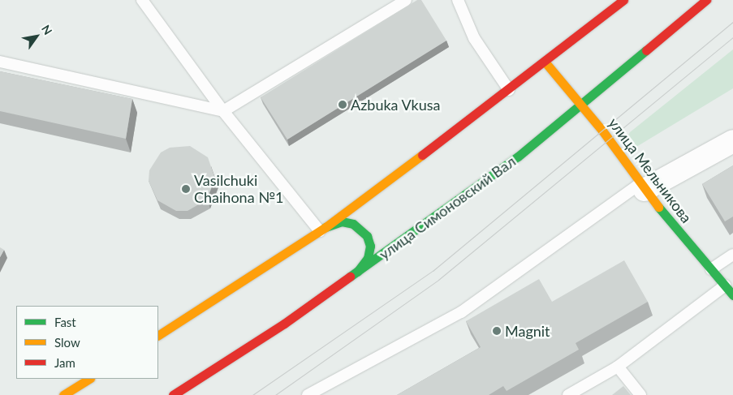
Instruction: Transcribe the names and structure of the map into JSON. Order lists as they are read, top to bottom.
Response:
{
  "streets": {
    "main road": ["улица Мельникова", "улица Симоновский Вал"]
  },
  "crossings": [
    ["улица Мельникова", "улица Симоновский Вал"]
  ],
  "places": ["Azbuka Vkusa", "Vasilchuki Chaihona №1", "Magnit"],
  "legend": ["Fast", "Slow", "Jam"],
  "north": "top right"
}
